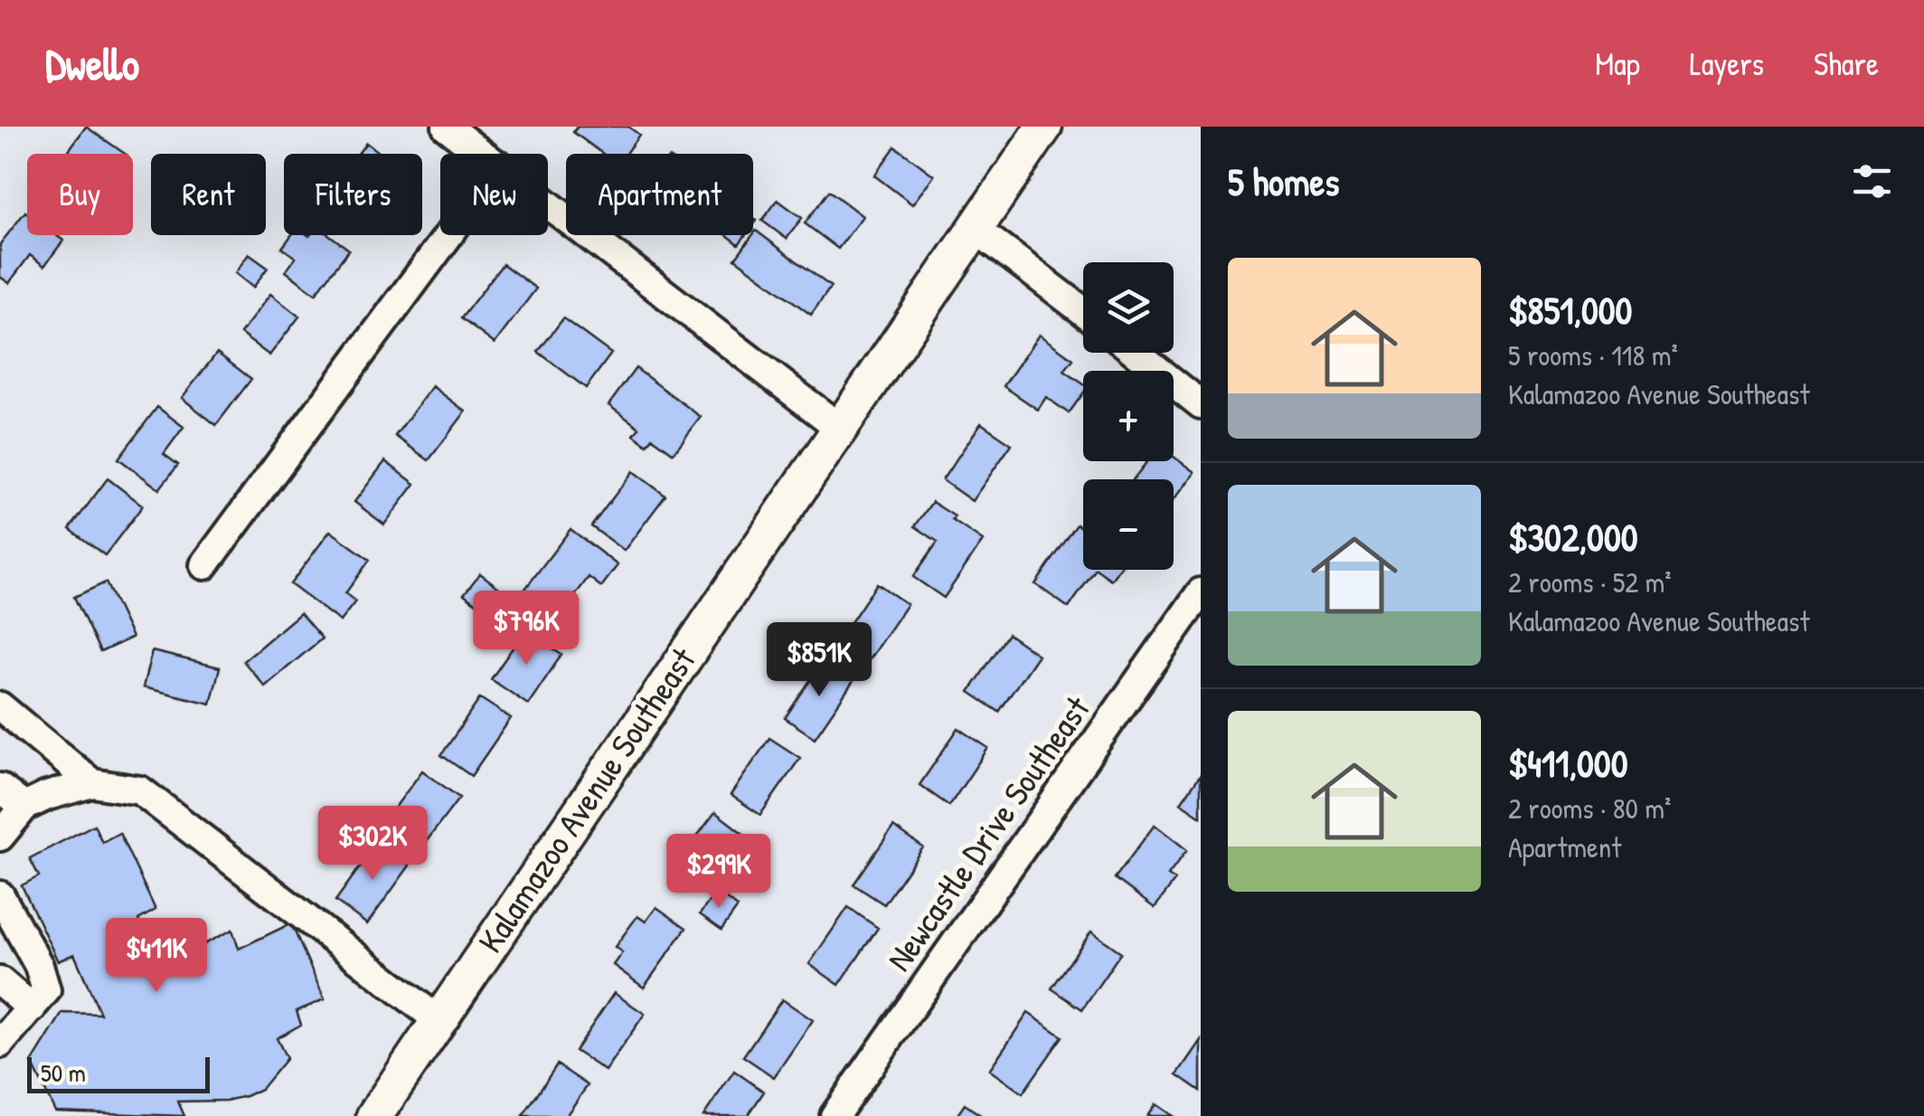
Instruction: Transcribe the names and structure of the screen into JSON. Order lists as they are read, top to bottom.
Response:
{
  "streets": {
    "main road": ["Kalamazoo Avenue Southeast"],
    "street": ["Newcastle Drive Southeast"]
  },
  "scale_bar": "50 m",
  "page": {
    "header": "Dwello",
    "nav": ["Map", "Layers", "Share"],
    "heading": "5 homes",
    "chip": [
      "Buy",
      "Rent",
      "Filters",
      "New",
      "Apartment"
    ],
    "list": [
      {
        "name": "$851,000",
        "note": "5 rooms · 118 m² · Kalamazoo Avenue Southeast"
      },
      {
        "name": "$302,000",
        "note": "2 rooms · 52 m² · Kalamazoo Avenue Southeast"
      },
      {
        "name": "$411,000",
        "note": "2 rooms · 80 m² · Apartment"
      }
    ],
    "map_buttons": ["+", "−"],
    "price": [
      "$796K",
      "$851K",
      "$302K",
      "$299K",
      "$411K"
    ],
    "scale": "50 m"
  }
}
